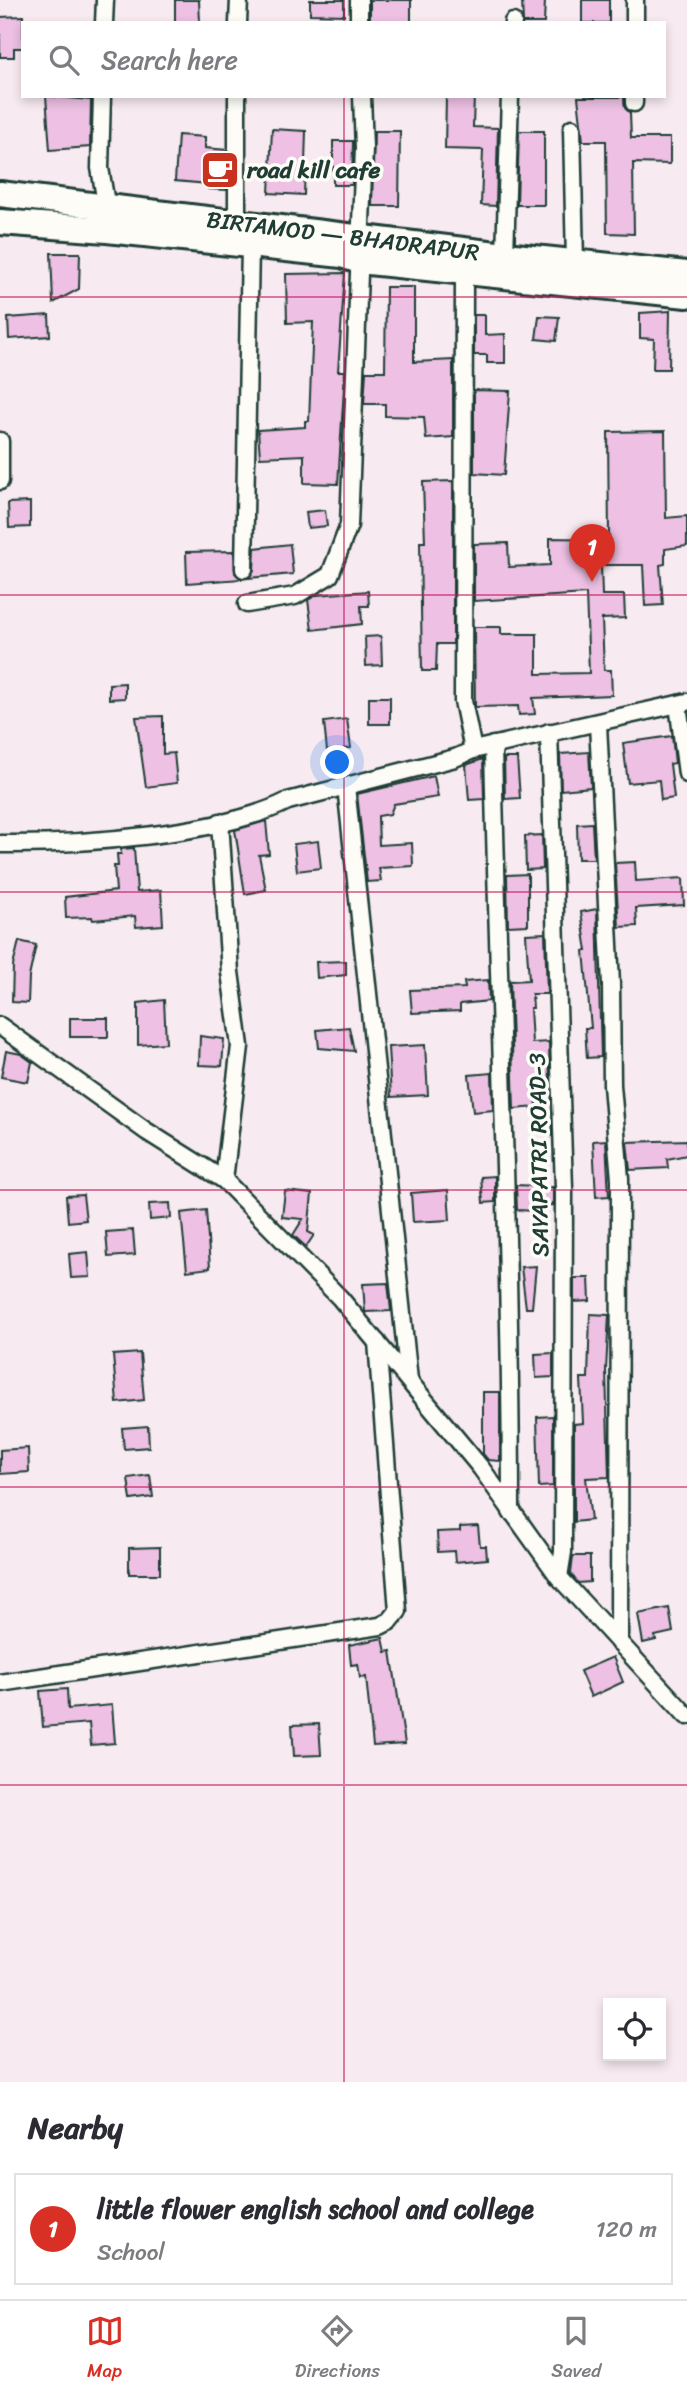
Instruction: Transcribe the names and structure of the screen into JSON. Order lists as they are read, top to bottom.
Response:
{
  "streets": {
    "main road": ["BIRTAMOD — BHADRAPUR"],
    "street": ["SAYAPATRI ROAD-3"]
  },
  "places": {
    "cafe": ["road kill cafe"]
  },
  "page": {
    "search": "Search here",
    "pins": "1",
    "heading": "Nearby",
    "list": [
      {
        "mark": "1",
        "name": "little flower english school and college",
        "note": "School",
        "value": "120 m"
      }
    ],
    "nav": ["Map", "Directions", "Saved"]
  }
}
